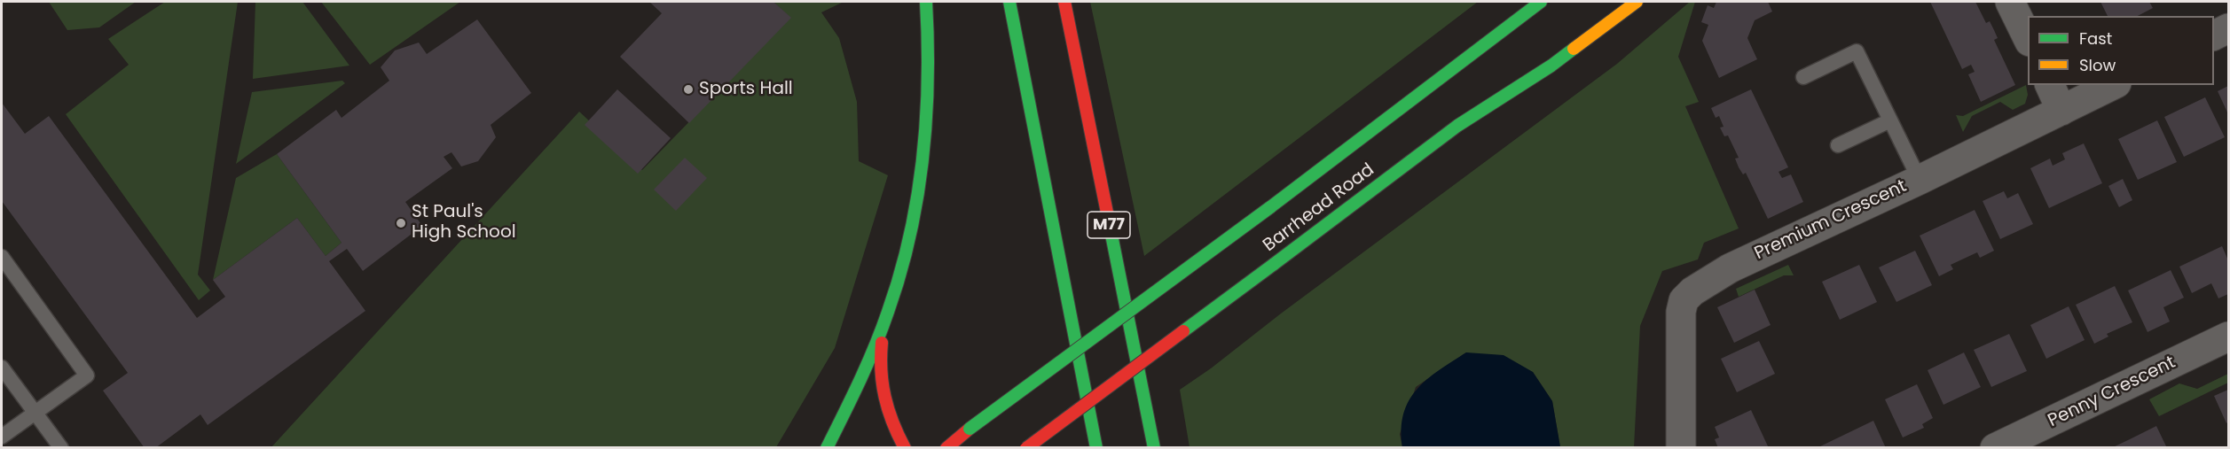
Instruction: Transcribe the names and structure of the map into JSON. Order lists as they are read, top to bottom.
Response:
{
  "streets": {
    "main road": ["Barrhead Road", "M77"],
    "street": ["Premium Crescent", "Penny Crescent"]
  },
  "places": ["Sports Hall", "St Paul's High School"],
  "legend": ["Fast", "Slow"]
}
